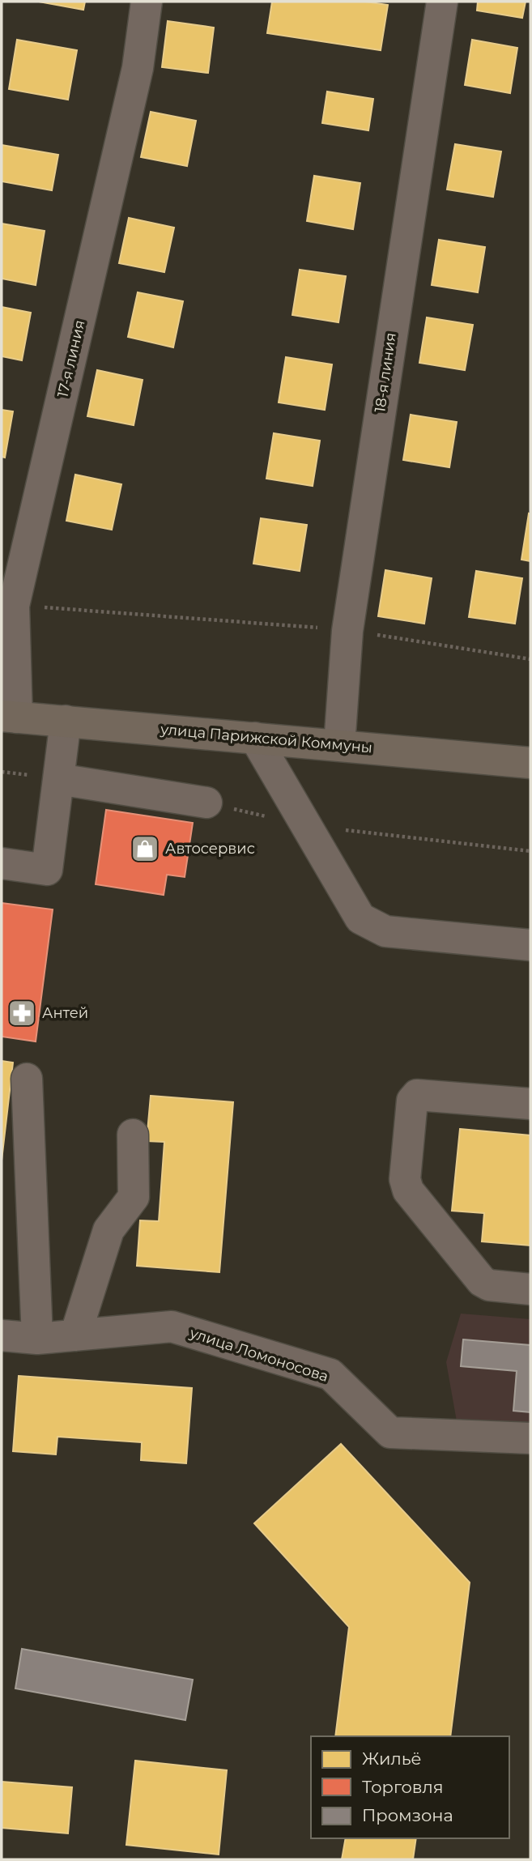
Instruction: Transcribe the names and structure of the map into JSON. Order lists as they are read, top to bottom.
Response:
{
  "streets": {
    "main road": ["улица Парижской Коммуны"],
    "street": ["17-я линия", "18-я линия", "улица Ломоносова"]
  },
  "crossings": [
    ["17-я линия", "улица Парижской Коммуны"],
    ["18-я линия", "улица Парижской Коммуны"]
  ],
  "places": {
    "shop": ["Автосервис"],
    "pharmacy": ["Антей"]
  },
  "legend": ["Жильё", "Торговля", "Промзона"]
}
